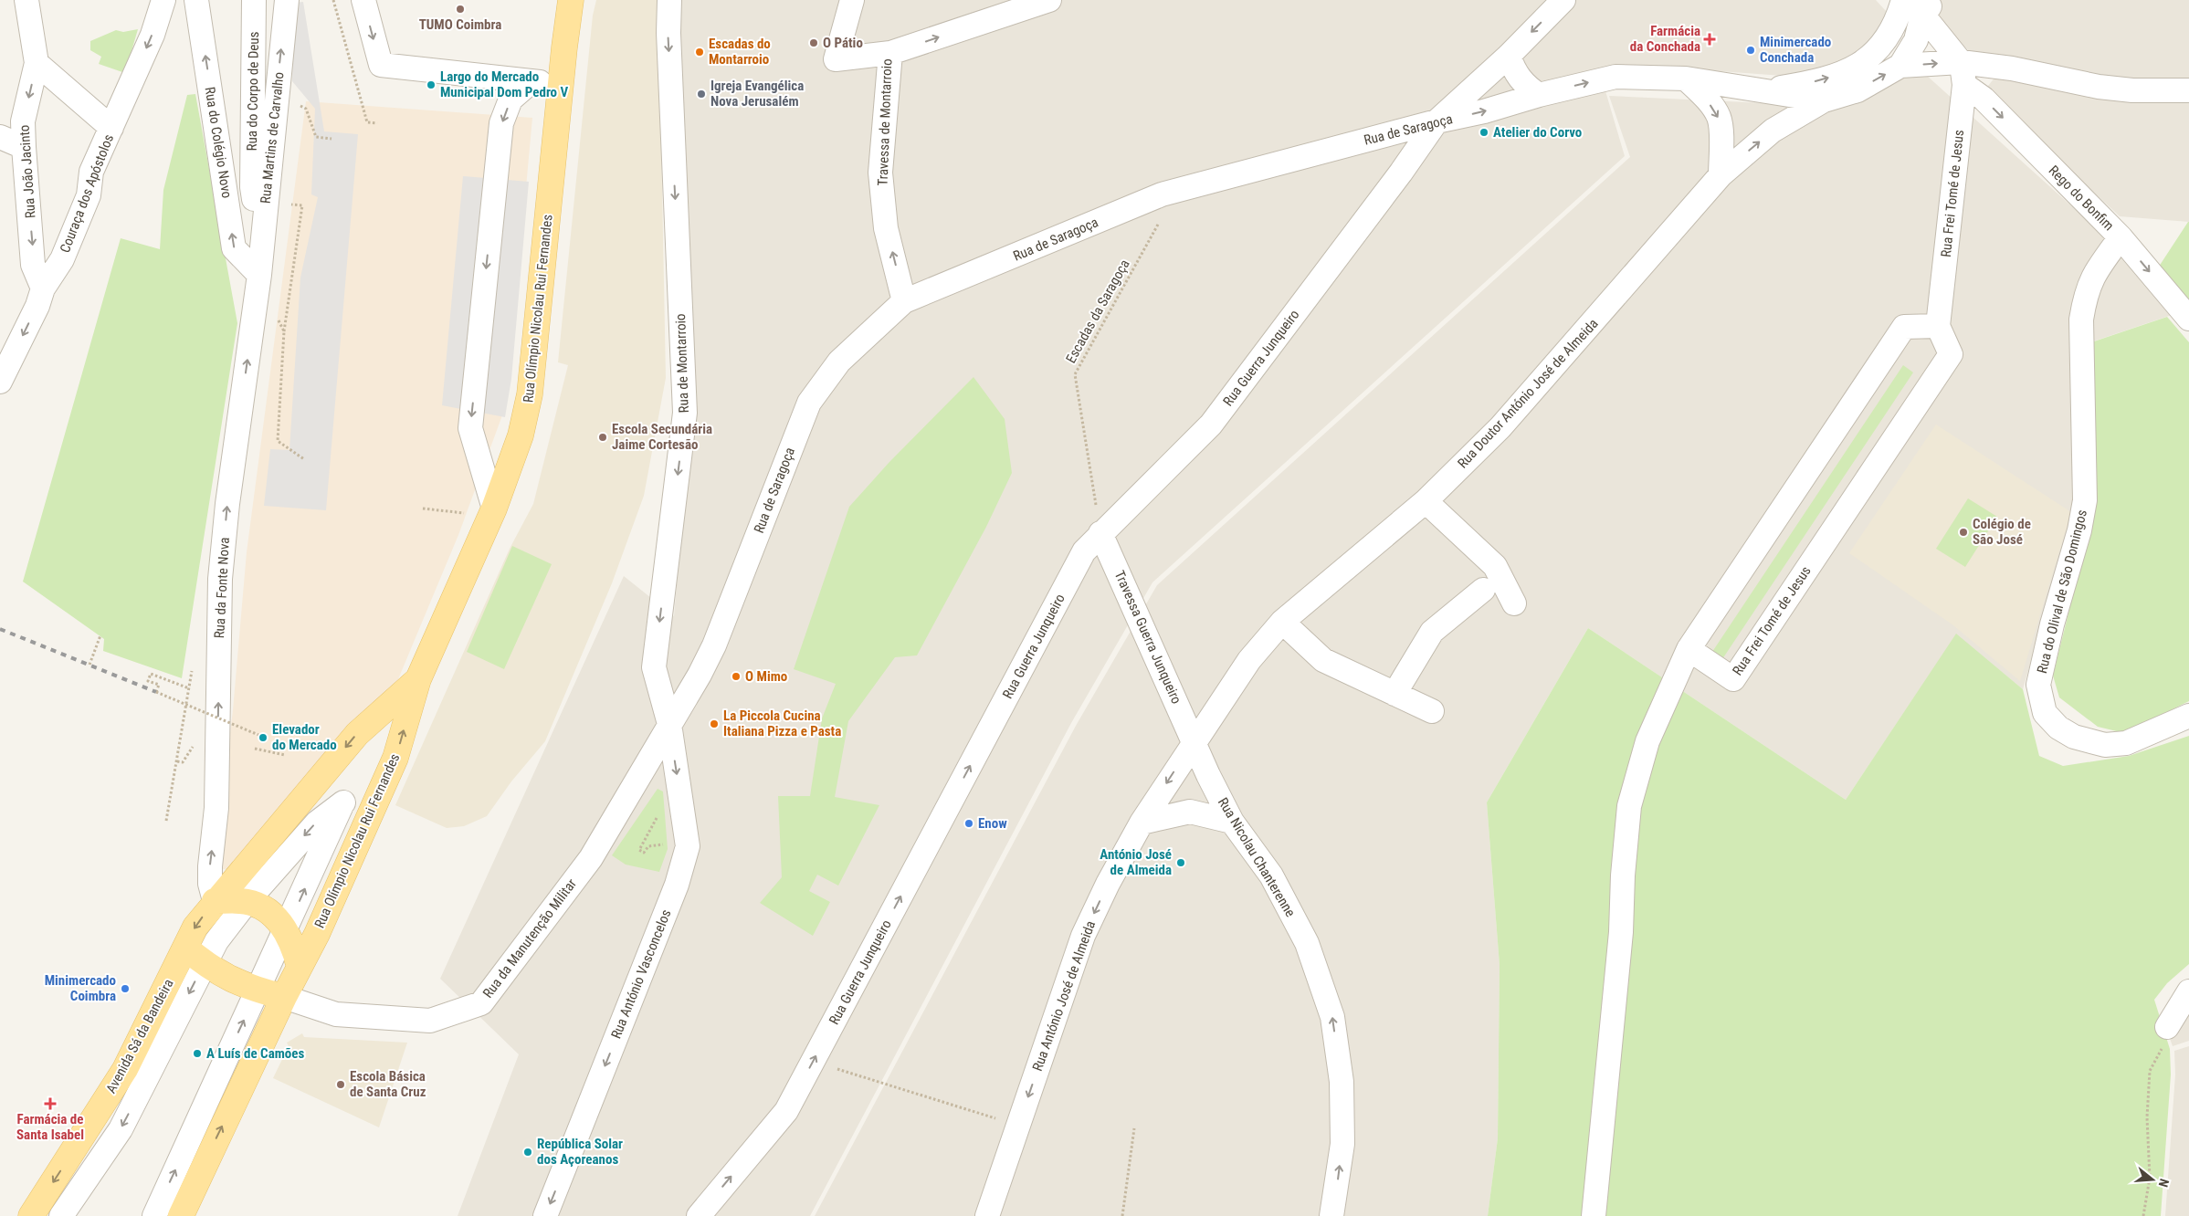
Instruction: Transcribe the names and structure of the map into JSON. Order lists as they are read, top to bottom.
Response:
{
  "streets": {
    "main road": ["Rua Olímpio Nicolau Rui Fernandes", "Avenida Sá da Bandeira"],
    "street": [
      "Rua do Corpo de Deus",
      "Travessa de Montarroio",
      "Rua de Saragoça",
      "Rua Martins de Carvalho",
      "Rua do Colégio Novo",
      "Rua João Jacinto",
      "Couraça dos Apóstolos",
      "Rua Frei Tomé de Jesus",
      "Rego do Bonfim",
      "Rua Guerra Junqueiro",
      "Rua de Montarroio",
      "Rua Doutor António José de Almeida",
      "Rua da Fonte Nova",
      "Rua do Olival de São Domingos",
      "Travessa Guerra Junqueiro",
      "Rua Nicolau Chanterenne",
      "Rua da Manutenção Militar",
      "Rua António Vasconcelos",
      "Rua António José de Almeida"
    ],
    "path": ["Escadas da Saragoça"]
  },
  "crossings": [
    ["Rua do Corpo de Deus", "Rua Martins de Carvalho"],
    ["Travessa de Montarroio", "Rua de Saragoça"],
    ["Rua de Saragoça", "Rua Guerra Junqueiro"],
    ["Rua de Saragoça", "Rua de Montarroio"],
    ["Rua de Saragoça", "Rua Doutor António José de Almeida"],
    ["Rua de Saragoça", "Rua da Manutenção Militar"],
    ["Rua de Saragoça", "Rua António Vasconcelos"],
    ["Rua Martins de Carvalho", "Rua do Colégio Novo"],
    ["Rua Martins de Carvalho", "Rua da Fonte Nova"],
    ["Rua do Colégio Novo", "Rua da Fonte Nova"],
    ["Rua João Jacinto", "Couraça dos Apóstolos"],
    ["Rua Frei Tomé de Jesus", "Rego do Bonfim"],
    ["Rego do Bonfim", "Rua do Olival de São Domingos"],
    ["Rua Olímpio Nicolau Rui Fernandes", "Rua da Fonte Nova"],
    ["Rua Olímpio Nicolau Rui Fernandes", "Rua da Manutenção Militar"],
    ["Rua Olímpio Nicolau Rui Fernandes", "Avenida Sá da Bandeira"],
    ["Rua Guerra Junqueiro", "Travessa Guerra Junqueiro"],
    ["Rua de Montarroio", "Rua da Manutenção Militar"],
    ["Rua de Montarroio", "Rua António Vasconcelos"],
    ["Rua Doutor António José de Almeida", "Travessa Guerra Junqueiro"],
    ["Rua Doutor António José de Almeida", "Rua Nicolau Chanterenne"],
    ["Rua Doutor António José de Almeida", "Rua António José de Almeida"],
    ["Rua da Fonte Nova", "Avenida Sá da Bandeira"],
    ["Travessa Guerra Junqueiro", "Rua Nicolau Chanterenne"],
    ["Travessa Guerra Junqueiro", "Rua António José de Almeida"],
    ["Rua Nicolau Chanterenne", "Rua António José de Almeida"],
    ["Rua da Manutenção Militar", "Rua António Vasconcelos"]
  ],
  "one_way": [
    "Travessa de Montarroio",
    "Rua Martins de Carvalho",
    "Rua do Colégio Novo",
    "Rua João Jacinto",
    "Couraça dos Apóstolos",
    "Rego do Bonfim",
    "Rua Guerra Junqueiro",
    "Rua da Fonte Nova",
    "Rua Nicolau Chanterenne",
    "Rua António Vasconcelos",
    "Rua António José de Almeida"
  ],
  "places": {
    "other": [
      "TUMO Coimbra",
      "O Pátio",
      "Minimercado Conchada",
      "Escadas do Montarroio",
      "Largo do Mercado Municipal Dom Pedro V",
      "Igreja Evangélica Nova Jerusalém",
      "Atelier do Corvo",
      "Escola Secundária Jaime Cortesão",
      "Colégio de São José",
      "O Mimo",
      "La Piccola Cucina Italiana Pizza e Pasta",
      "Elevador do Mercado",
      "Enow",
      "António José de Almeida",
      "Minimercado Coimbra",
      "A Luís de Camões",
      "Escola Básica de Santa Cruz",
      "República Solar dos Açoreanos"
    ],
    "health": ["Farmácia da Conchada", "Farmácia de Santa Isabel"]
  },
  "north": "right"
}
